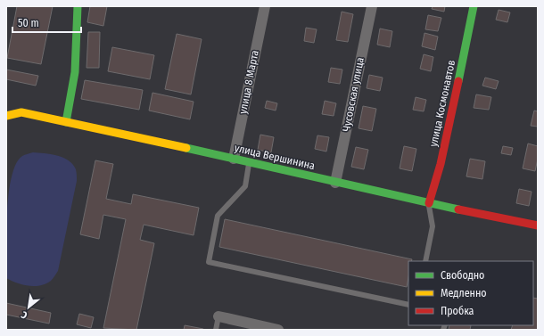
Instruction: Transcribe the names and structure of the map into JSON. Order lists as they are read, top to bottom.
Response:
{
  "streets": {
    "main road": ["улица Космонавтов", "улица Вершинина"],
    "street": ["улица 8 Марта", "Чусовская улица"]
  },
  "crossings": [
    ["улица 8 Марта", "улица Вершинина"],
    ["Чусовская улица", "улица Вершинина"],
    ["улица Космонавтов", "улица Вершинина"]
  ],
  "legend": ["Свободно", "Медленно", "Пробка"],
  "scale_bar": "50 m",
  "north": "bottom left"
}
